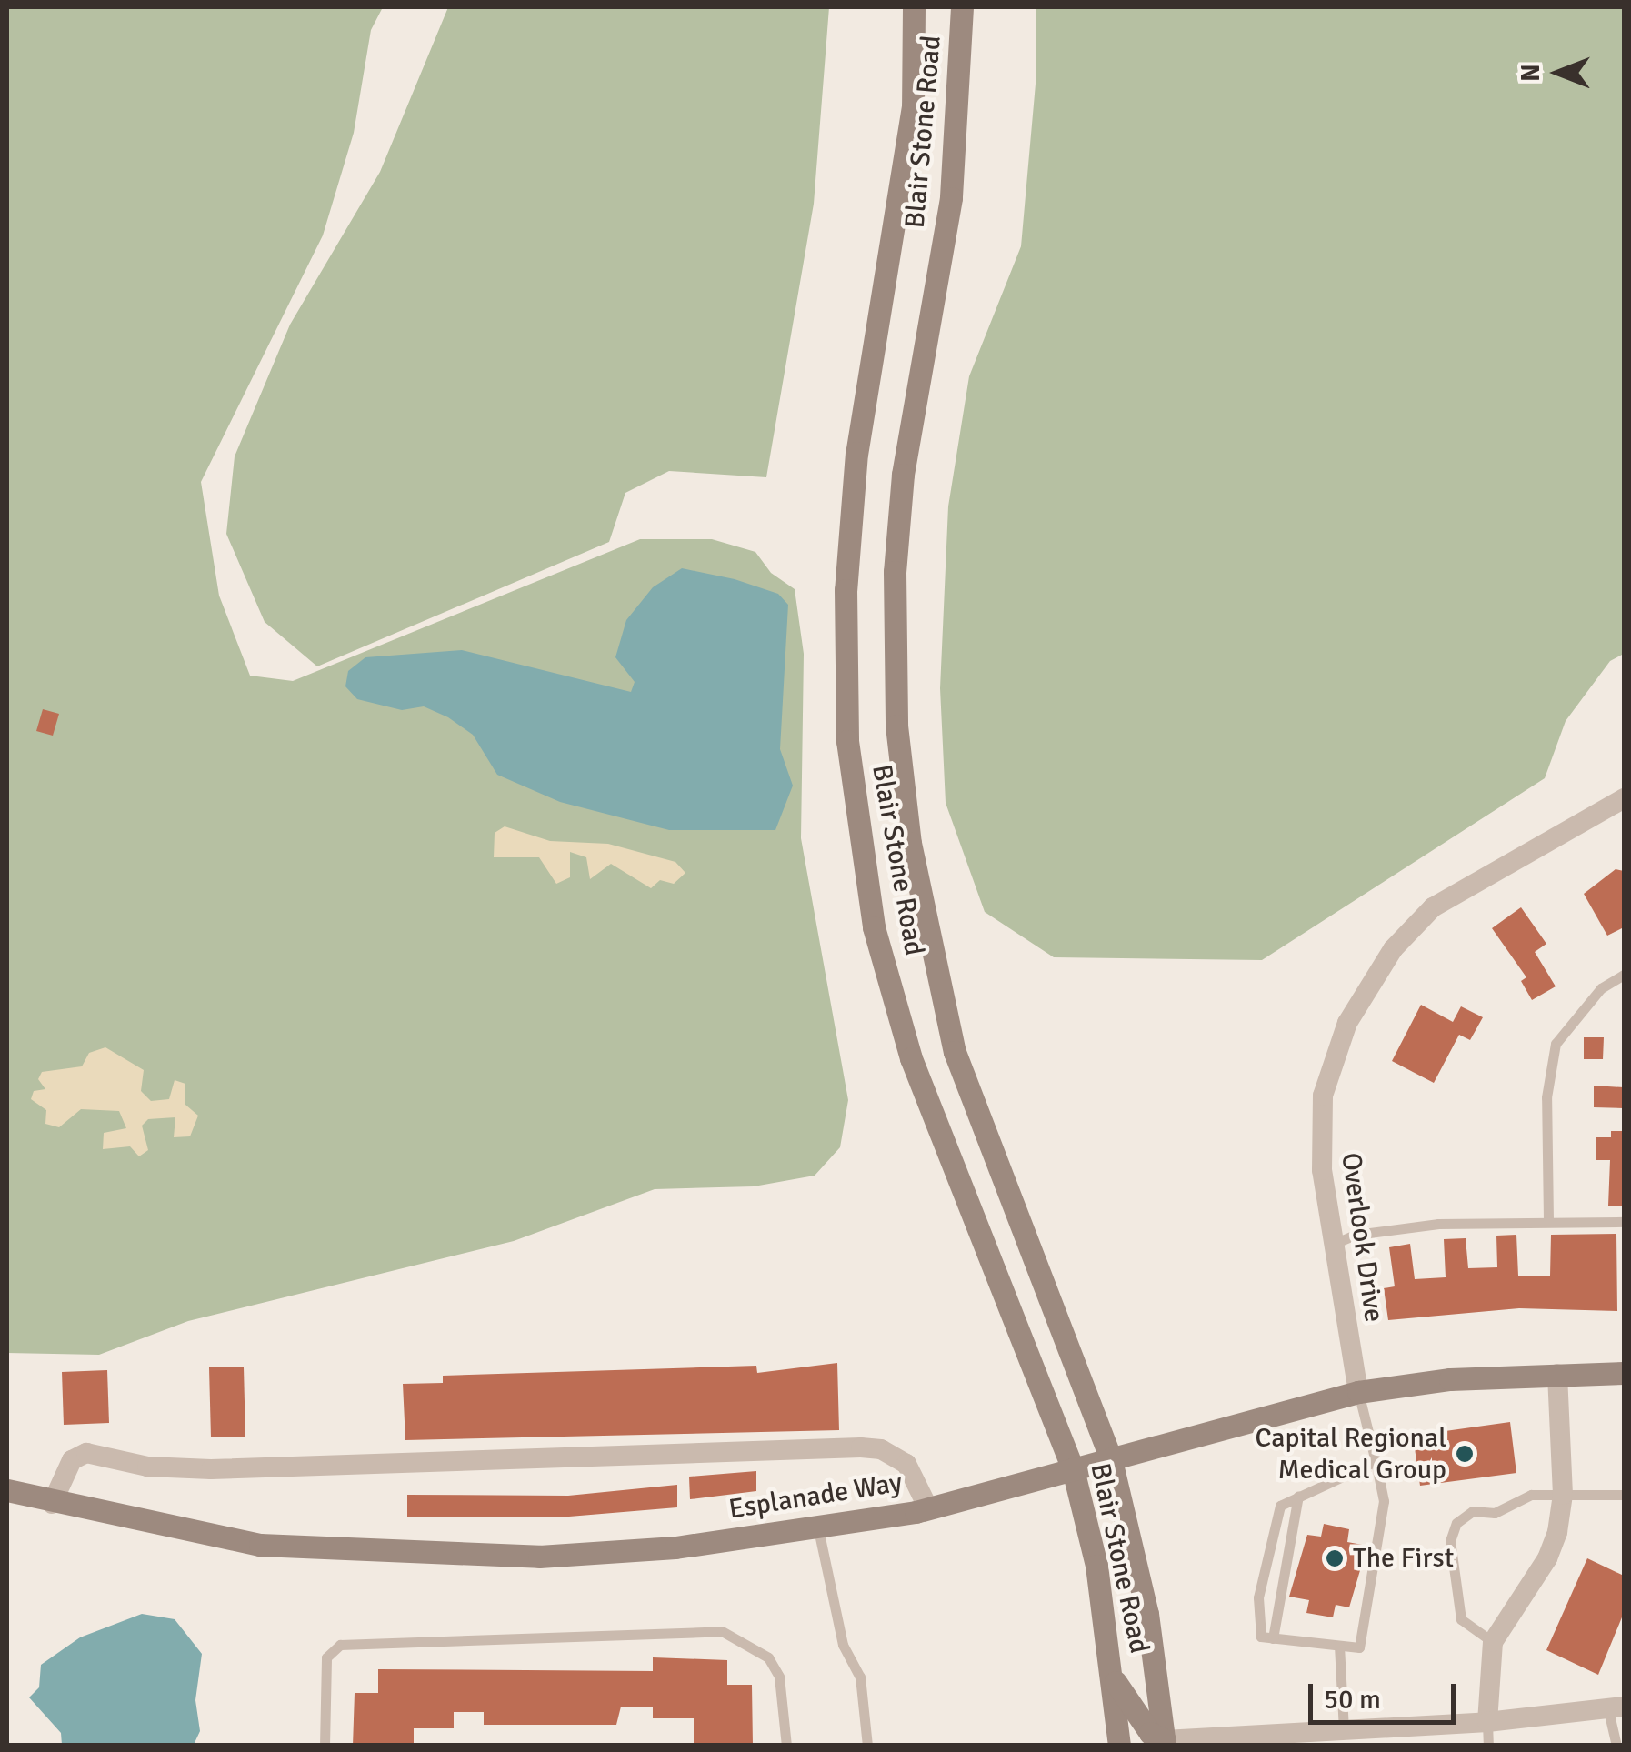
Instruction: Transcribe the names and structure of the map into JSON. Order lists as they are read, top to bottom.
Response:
{
  "streets": {
    "street": ["Blair Stone Road", "Overlook Drive", "Esplanade Way"]
  },
  "crossings": [
    ["Blair Stone Road", "Esplanade Way"],
    ["Overlook Drive", "Esplanade Way"]
  ],
  "places": ["Capital Regional Medical Group", "The First"],
  "scale_bar": "50 m",
  "north": "left"
}
